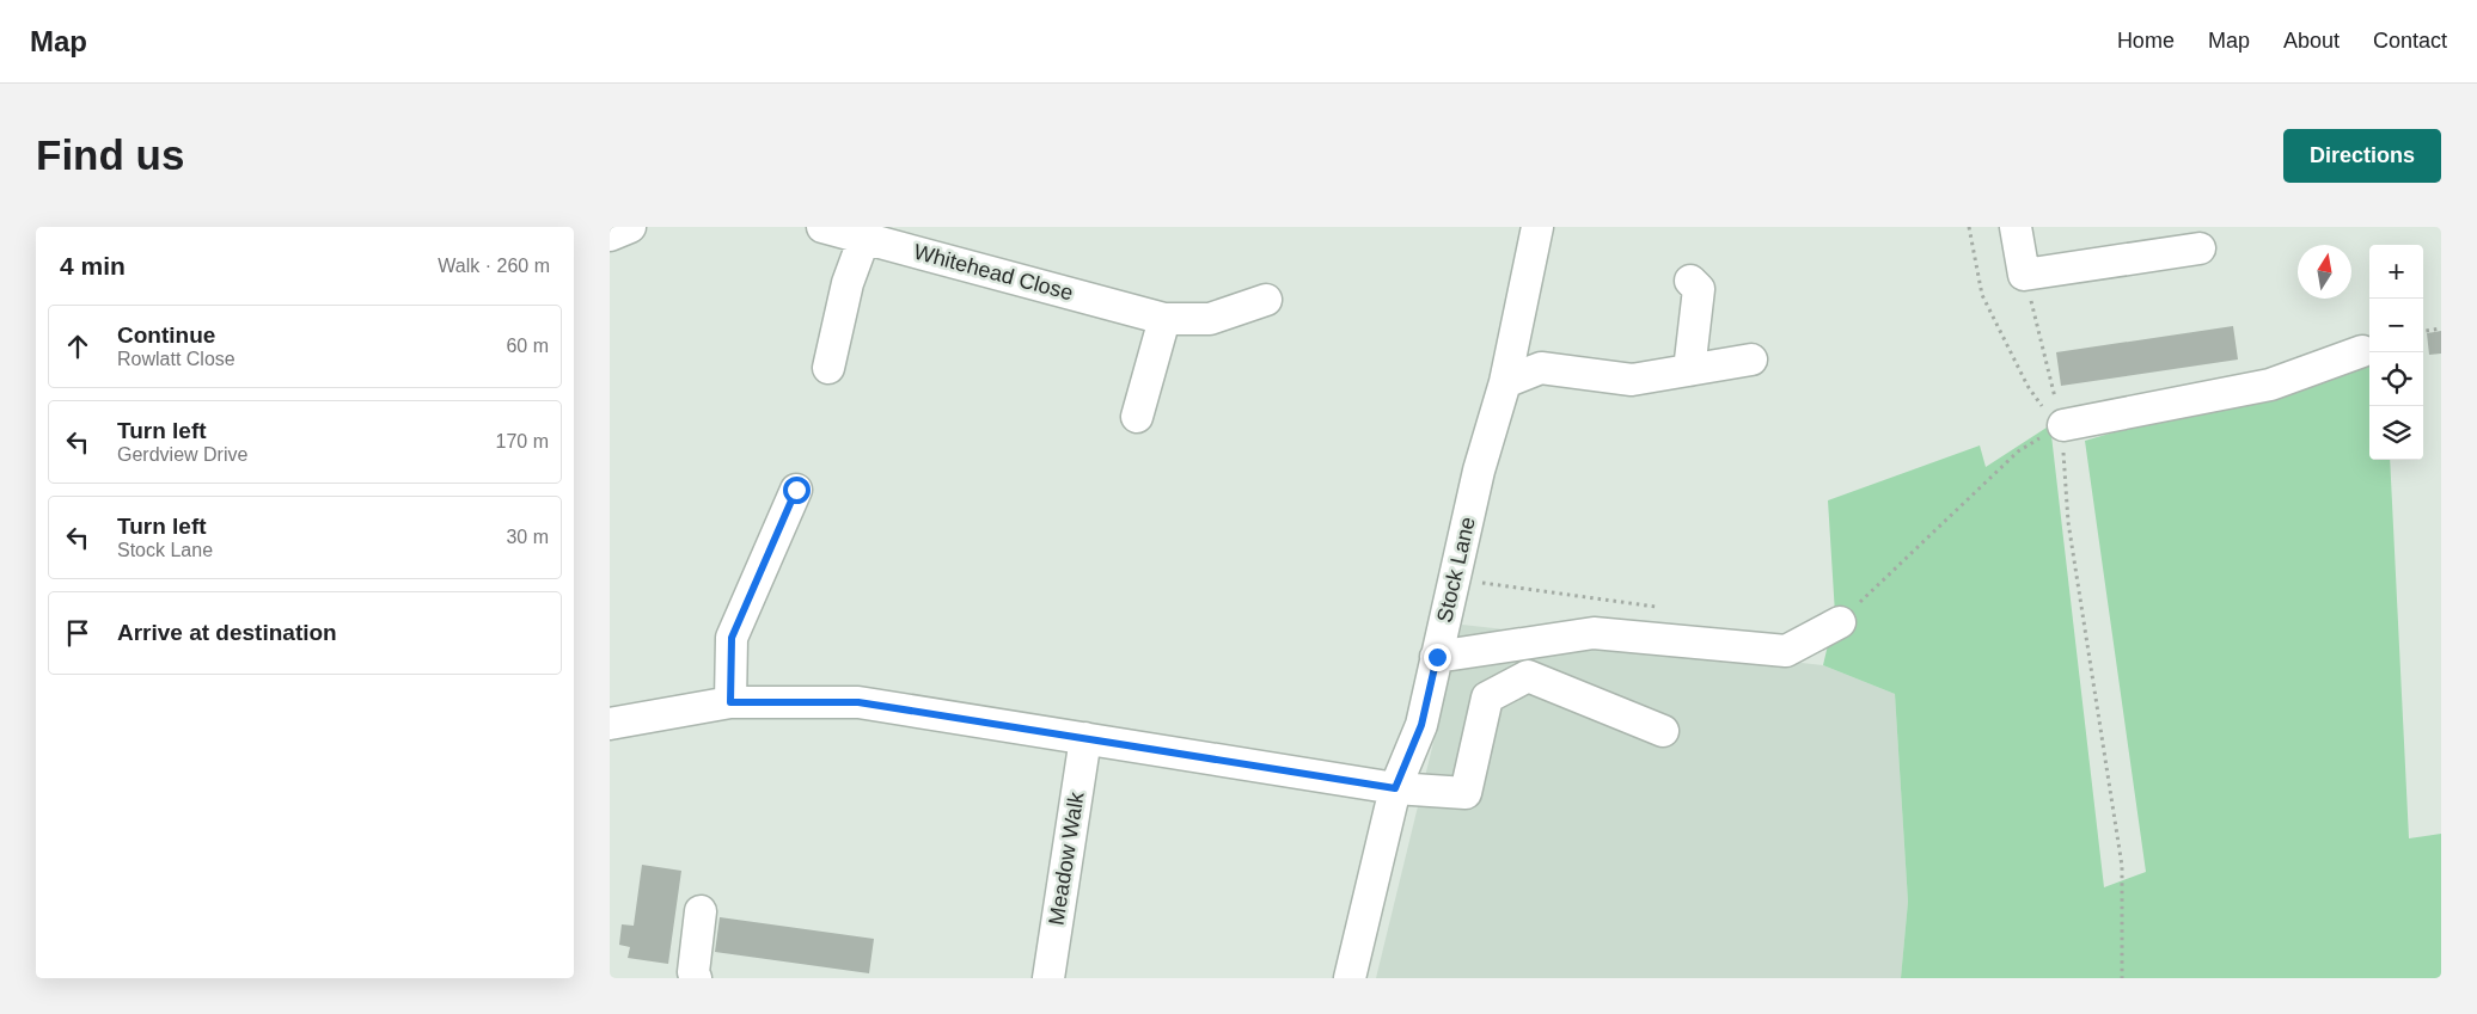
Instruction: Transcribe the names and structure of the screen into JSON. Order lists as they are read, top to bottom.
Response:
{
  "streets": {
    "street": ["Whitehead Close", "Stock Lane", "Meadow Walk"]
  },
  "north": "top",
  "page": {
    "header": "Map",
    "nav": [
      "Home",
      "Map",
      "About",
      "Contact"
    ],
    "buttons": "Directions",
    "title": "Find us",
    "heading": ["4 min", "Walk · 260 m"],
    "map_buttons": ["+", "−"],
    "list": [
      ["Continue", "Rowlatt Close", "60 m"],
      ["Turn left", "Gerdview Drive", "170 m"],
      ["Turn left", "Stock Lane", "30 m"],
      "Arrive at destination"
    ]
  }
}
